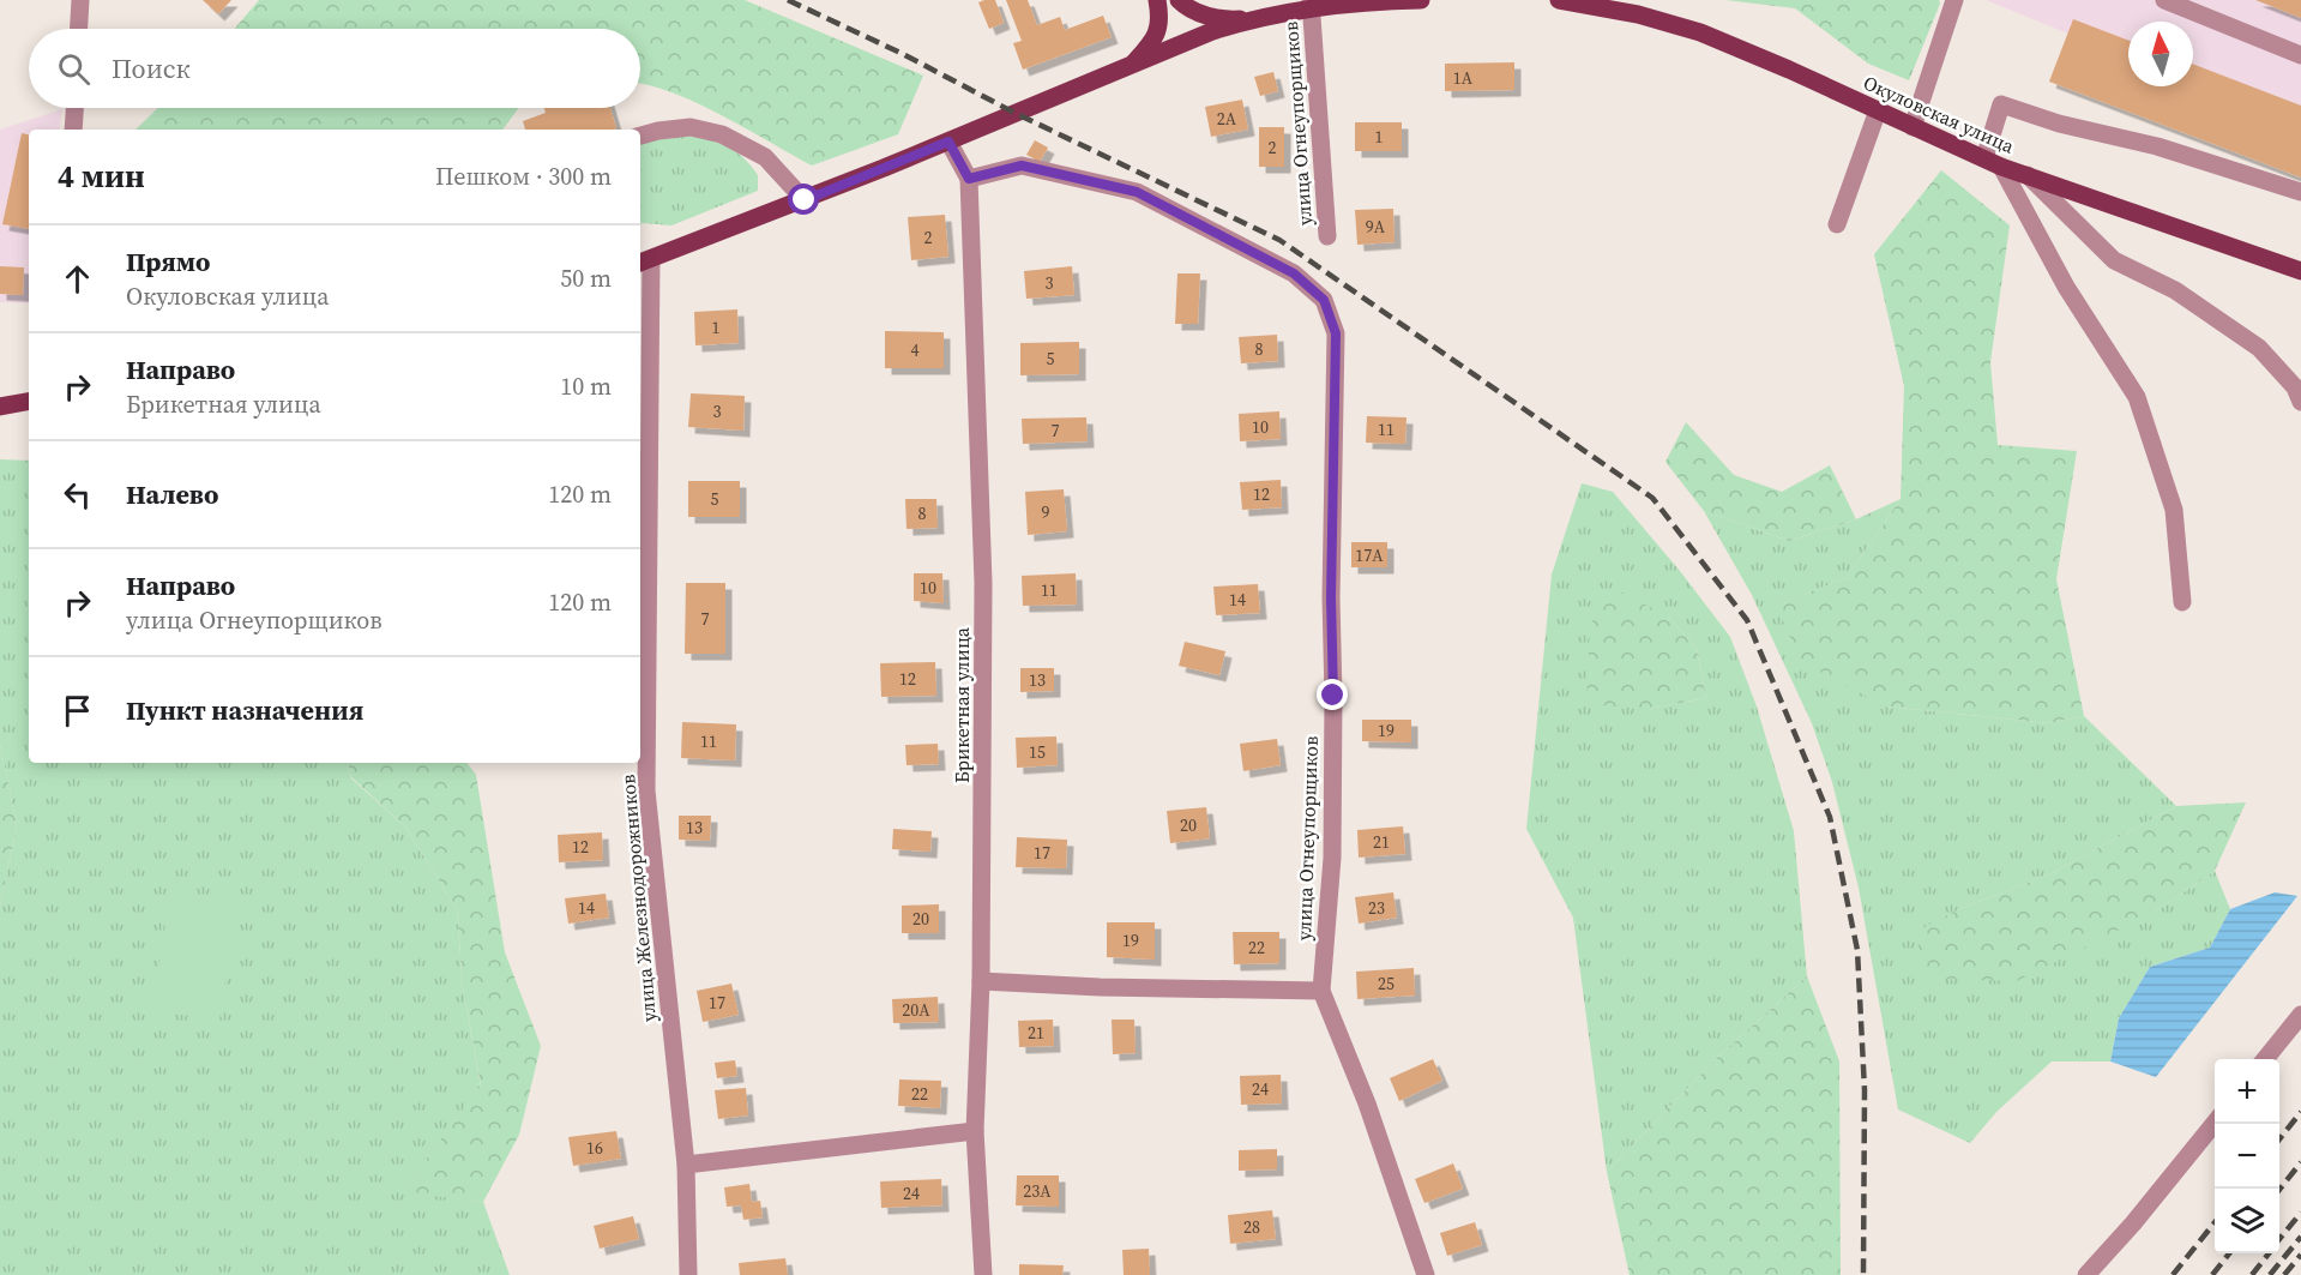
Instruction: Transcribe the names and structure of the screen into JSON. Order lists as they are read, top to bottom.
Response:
{
  "streets": {
    "main road": ["Окуловская улица"],
    "street": ["улица Огнеупорщиков", "Брикетная улица", "улица Железнодорожников"]
  },
  "crossings": [
    ["улица Огнеупорщиков", "Брикетная улица"]
  ],
  "house_numbers": [
    "1А",
    "2А",
    "1",
    "2",
    "9А",
    "2",
    "3",
    "1",
    "8",
    "4",
    "5",
    "3",
    "10",
    "11",
    "7",
    "12",
    "5",
    "9",
    "8",
    "17А",
    "10",
    "11",
    "14",
    "7",
    "12",
    "13",
    "19",
    "11",
    "15",
    "20",
    "13",
    "21",
    "12",
    "17",
    "14",
    "23",
    "20",
    "19",
    "22",
    "25",
    "17",
    "20А",
    "21",
    "24",
    "22",
    "16",
    "23А",
    "24",
    "28"
  ],
  "north": "top",
  "page": {
    "search": "Поиск",
    "heading": ["4 мин", "Пешком · 300 m"],
    "list": [
      ["Прямо", "Окуловская улица", "50 m"],
      ["Направо", "Брикетная улица", "10 m"],
      ["Налево", "120 m"],
      ["Направо", "улица Огнеупорщиков", "120 m"],
      "Пункт назначения"
    ],
    "map_buttons": ["+", "−"]
  }
}
